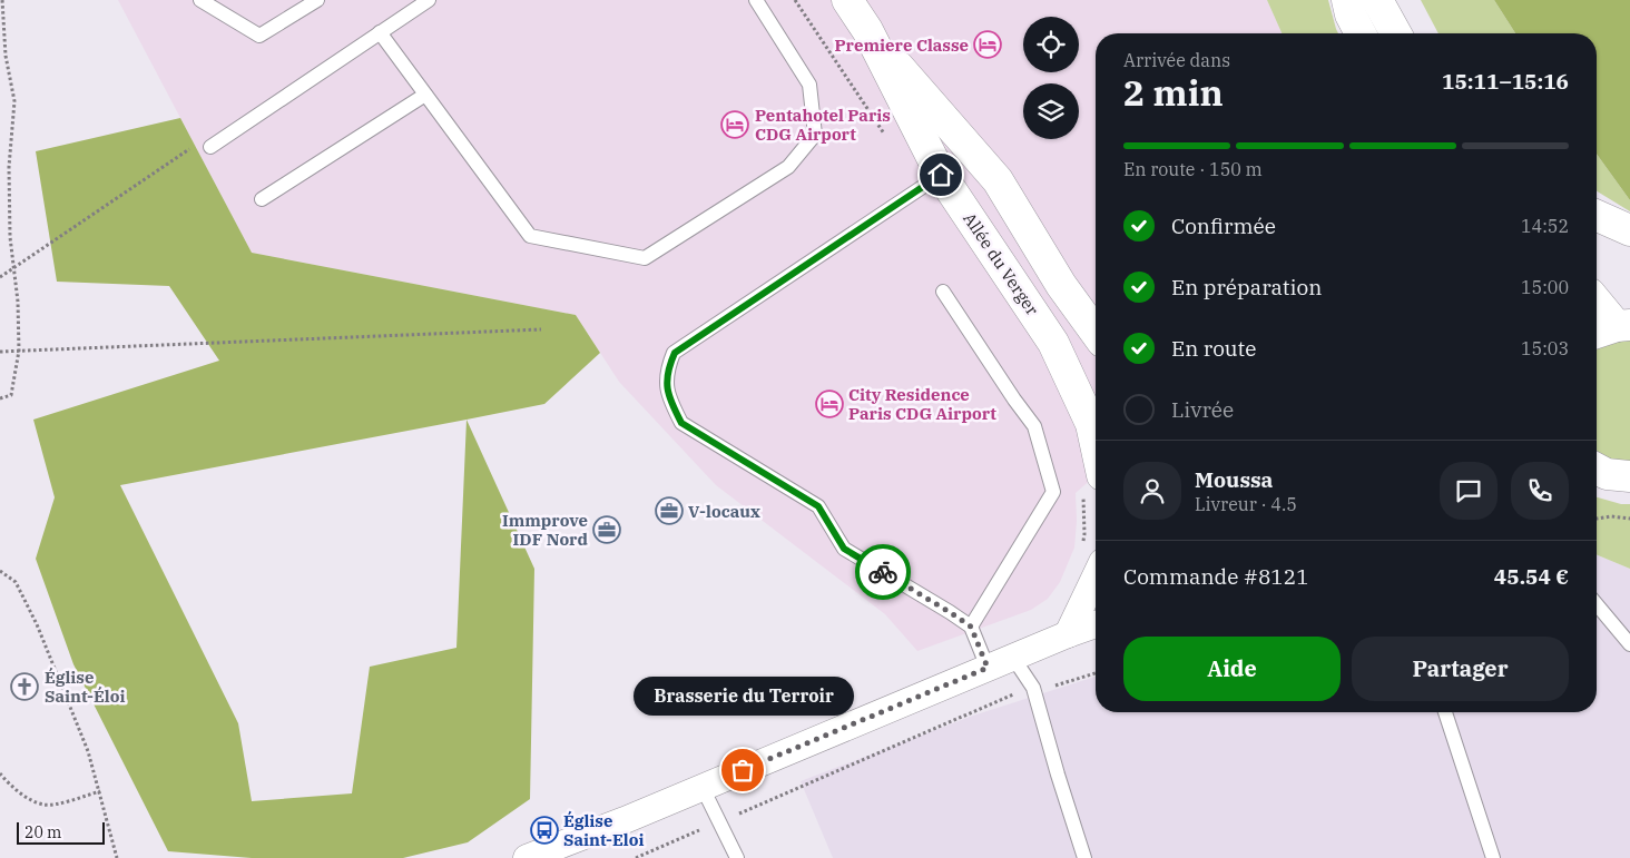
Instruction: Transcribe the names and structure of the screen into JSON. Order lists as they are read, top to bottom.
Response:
{
  "streets": {
    "main road": ["Allée du Verger"]
  },
  "places": {
    "hotel": ["Premiere Classe", "Pentahotel Paris CDG Airport", "City Residence Paris CDG Airport"],
    "office": ["V-locaux", "Immprove IDF Nord"],
    "church": ["Église Saint-Éloi"],
    "other": ["Brasserie du Terroir"],
    "bus stop": ["Église Saint-Eloi"]
  },
  "scale_bar": "20 m",
  "page": {
    "heading": ["2 min", "Arrivée dans", "15:11–15:16"],
    "panel": [
      "Moussa",
      "Livreur · 4.5",
      "Commande #8121",
      "45.54 €"
    ],
    "bar": "En route · 150 m",
    "list": [
      ["Confirmée", "14:52"],
      ["En préparation", "15:00"],
      ["En route", "15:03"],
      "Livrée"
    ],
    "buttons": ["Aide", "Partager"],
    "bubble": "Brasserie du Terroir",
    "scale": "20 m"
  }
}
